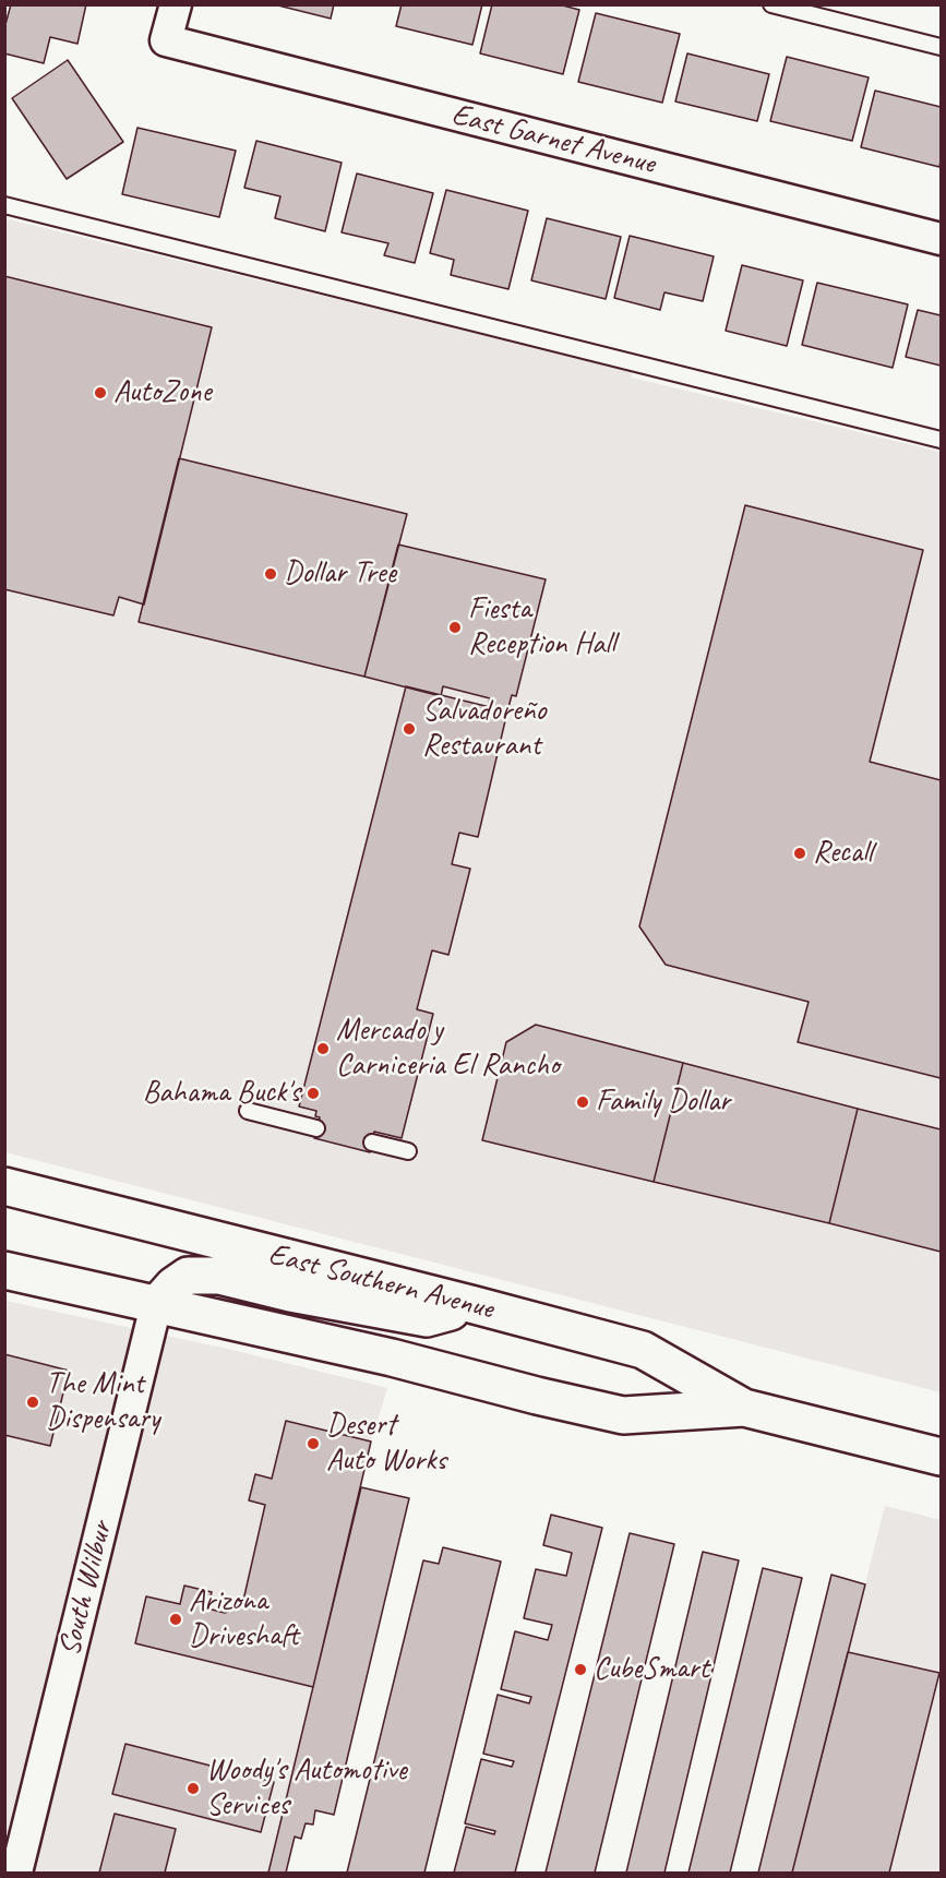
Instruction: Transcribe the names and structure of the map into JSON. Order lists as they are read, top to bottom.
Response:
{
  "streets": {
    "main road": ["East Southern Avenue"],
    "street": ["East Garnet Avenue", "South Wilbur"]
  },
  "crossings": [
    ["East Southern Avenue", "South Wilbur"]
  ],
  "places": [
    "AutoZone",
    "Dollar Tree",
    "Fiesta Reception Hall",
    "Salvadoreño Restaurant",
    "Recall",
    "Mercado y Carniceria El Rancho",
    "Bahama Buck's",
    "Family Dollar",
    "The Mint Dispensary",
    "Desert Auto Works",
    "Arizona Driveshaft",
    "CubeSmart",
    "Woody's Automotive Services"
  ]
}
